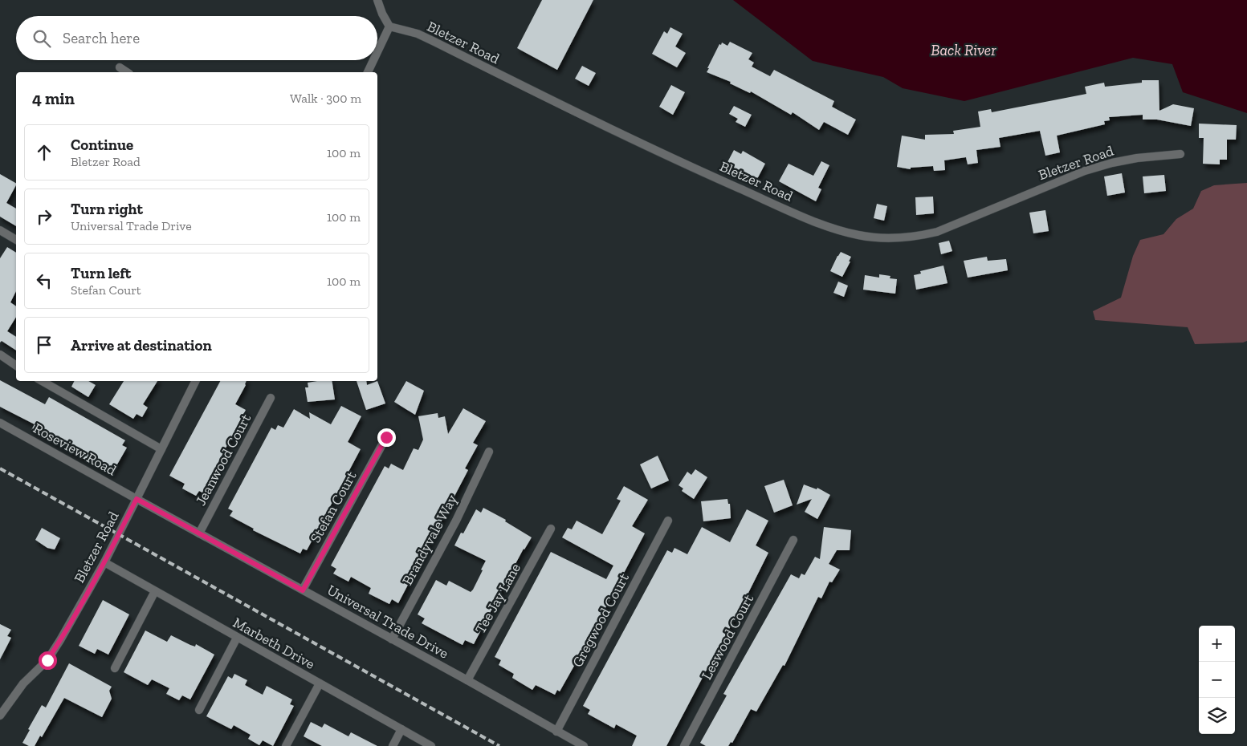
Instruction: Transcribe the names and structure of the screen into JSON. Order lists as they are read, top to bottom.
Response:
{
  "streets": {
    "street": [
      "Bletzer Road",
      "Roseview Road",
      "Jeanwood Court",
      "Stefan Court",
      "Brandyvale Way",
      "Tee Jay Lane",
      "Gregwood Court",
      "Universal Trade Drive",
      "Leswood Court",
      "Marbeth Drive"
    ]
  },
  "crossings": [
    ["Bletzer Road", "Roseview Road"],
    ["Bletzer Road", "Universal Trade Drive"],
    ["Bletzer Road", "Marbeth Drive"],
    ["Roseview Road", "Universal Trade Drive"],
    ["Jeanwood Court", "Universal Trade Drive"],
    ["Stefan Court", "Universal Trade Drive"],
    ["Brandyvale Way", "Universal Trade Drive"],
    ["Tee Jay Lane", "Universal Trade Drive"],
    ["Gregwood Court", "Universal Trade Drive"]
  ],
  "water": ["Back River"],
  "page": {
    "search": "Search here",
    "heading": ["4 min", "Walk · 300 m"],
    "list": [
      ["Continue", "Bletzer Road", "100 m"],
      ["Turn right", "Universal Trade Drive", "100 m"],
      ["Turn left", "Stefan Court", "100 m"],
      "Arrive at destination"
    ],
    "map_buttons": ["+", "−"]
  }
}
